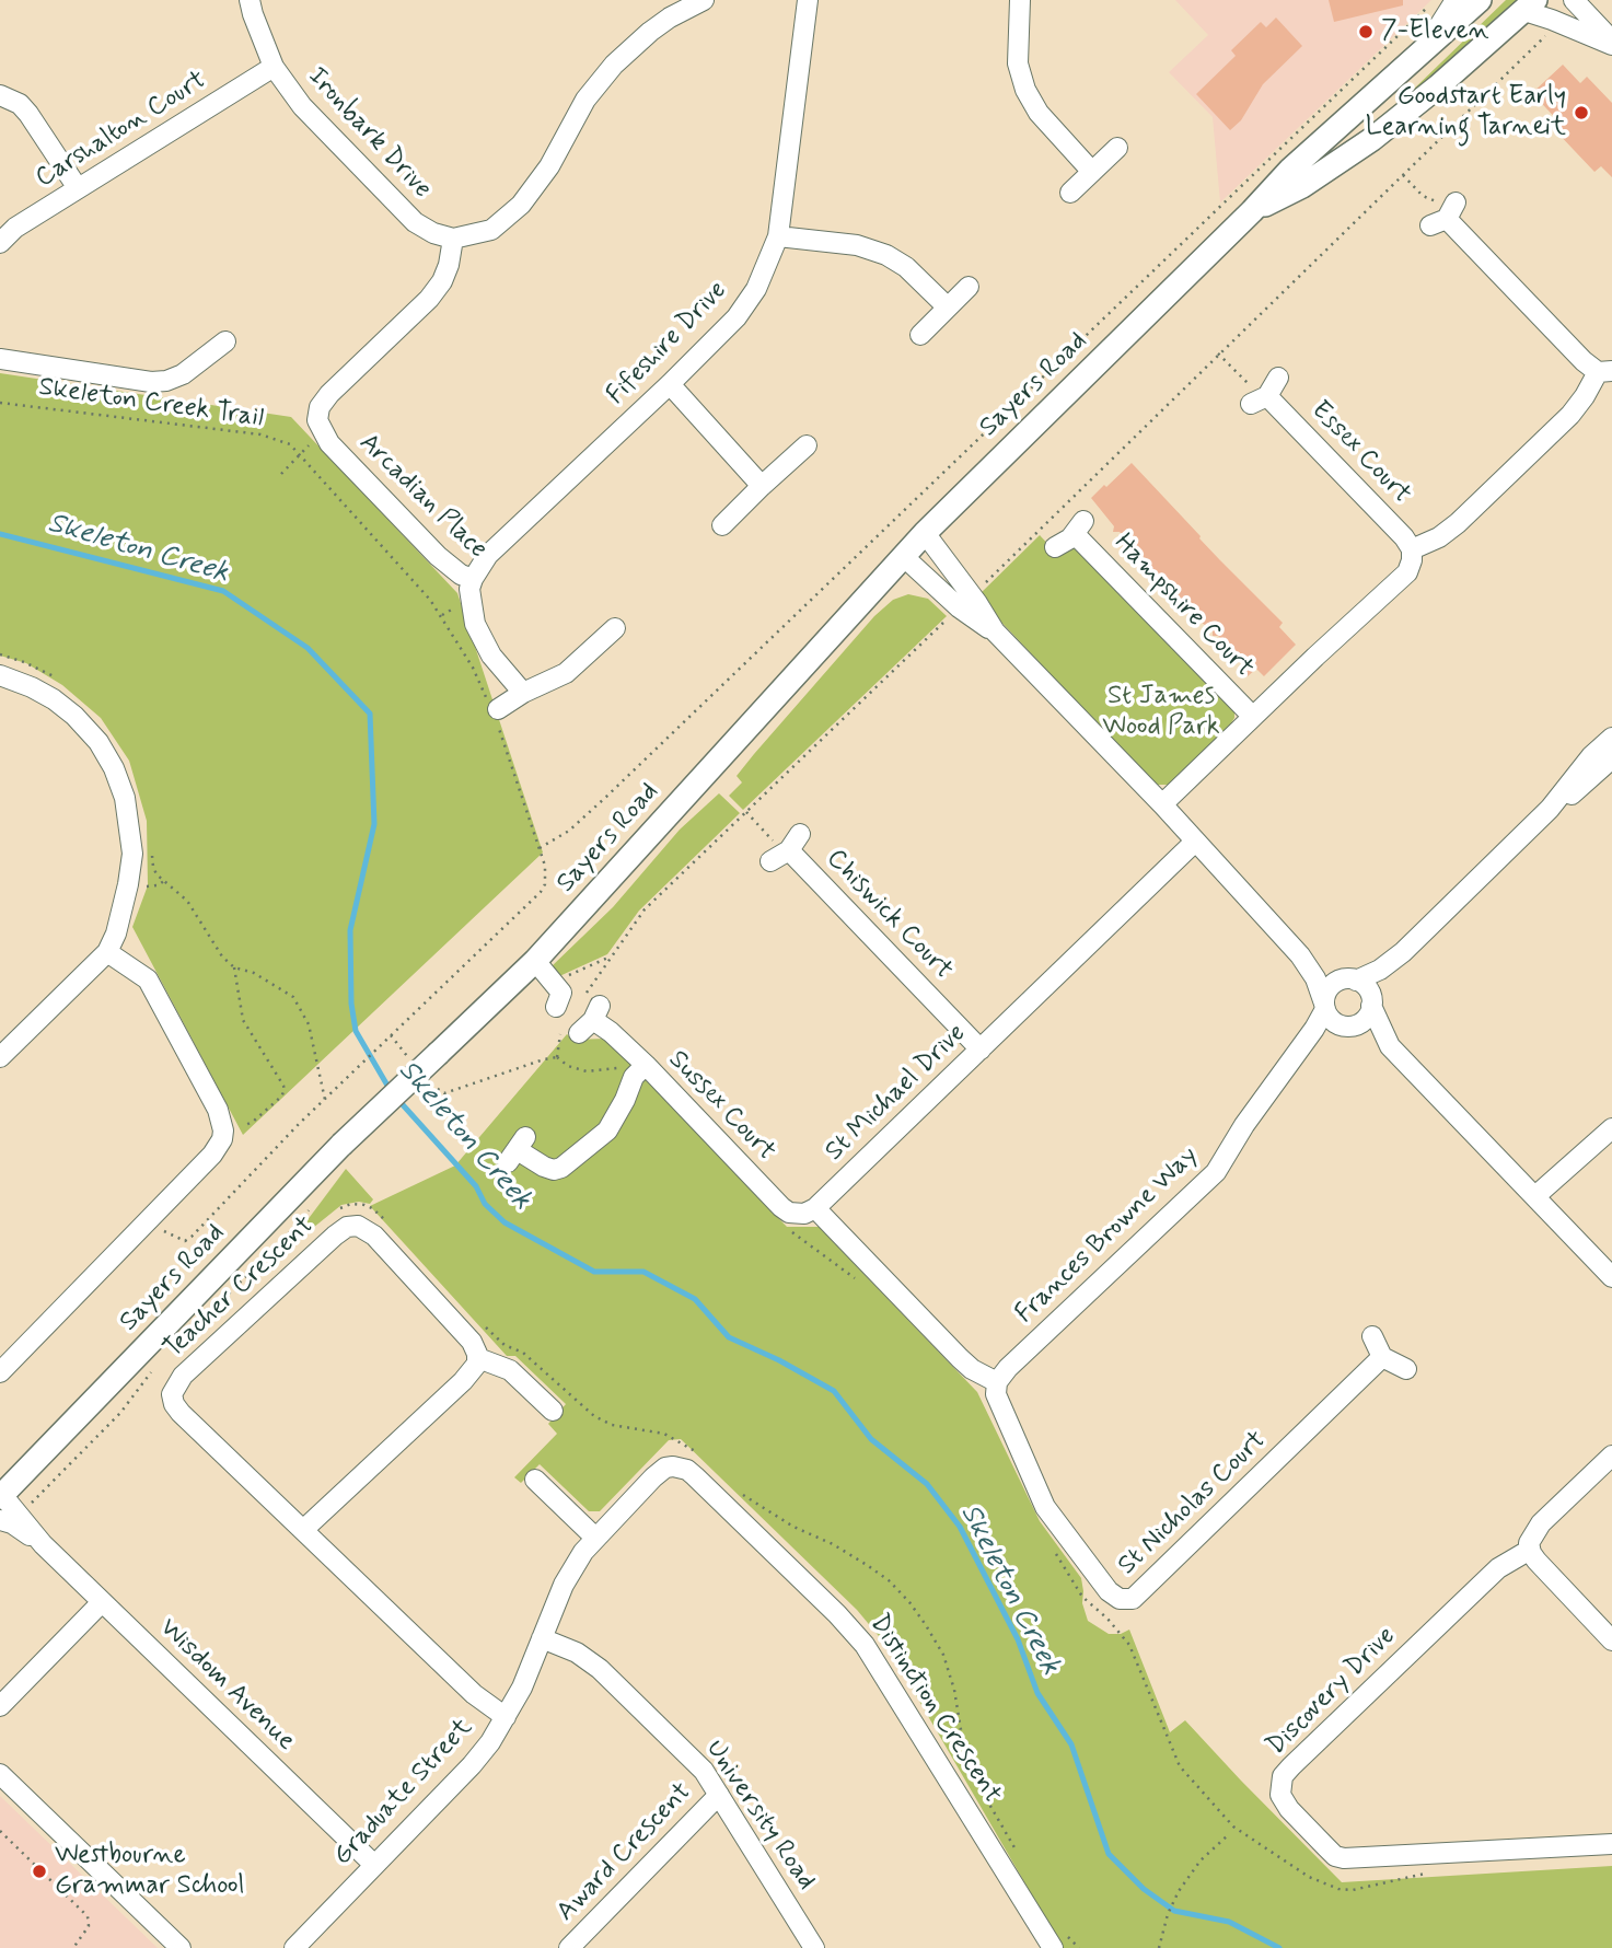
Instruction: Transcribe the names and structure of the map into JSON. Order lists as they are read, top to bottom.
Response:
{
  "streets": {
    "main road": ["Sayers Road"],
    "street": [
      "Carshalton Court",
      "Ironbark Drive",
      "Fifeshire Drive",
      "Essex Court",
      "Arcadian Place",
      "Hampshire Court",
      "Chiswick Court",
      "St Michael Drive",
      "Sussex Court",
      "Frances Browne Way",
      "Teacher Crescent",
      "St Nicholas Court",
      "Wisdom Avenue",
      "Discovery Drive",
      "Distinction Crescent",
      "Graduate Street",
      "University Road",
      "Award Crescent"
    ],
    "path": ["Skeleton Creek Trail"]
  },
  "crossings": [
    ["Carshalton Court", "Ironbark Drive"],
    ["Fifeshire Drive", "Arcadian Place"],
    ["Sayers Road", "Wisdom Avenue"],
    ["Chiswick Court", "St Michael Drive"],
    ["St Michael Drive", "Sussex Court"],
    ["Frances Browne Way", "St Nicholas Court"],
    ["Teacher Crescent", "Graduate Street"],
    ["Wisdom Avenue", "Graduate Street"],
    ["Distinction Crescent", "Graduate Street"],
    ["Graduate Street", "University Road"],
    ["University Road", "Award Crescent"]
  ],
  "water": ["Skeleton Creek"],
  "parks": ["St James Wood Park"],
  "places": ["7-Eleven", "Goodstart Early Learning Tarneit", "Westbourne Grammar School"]
}
